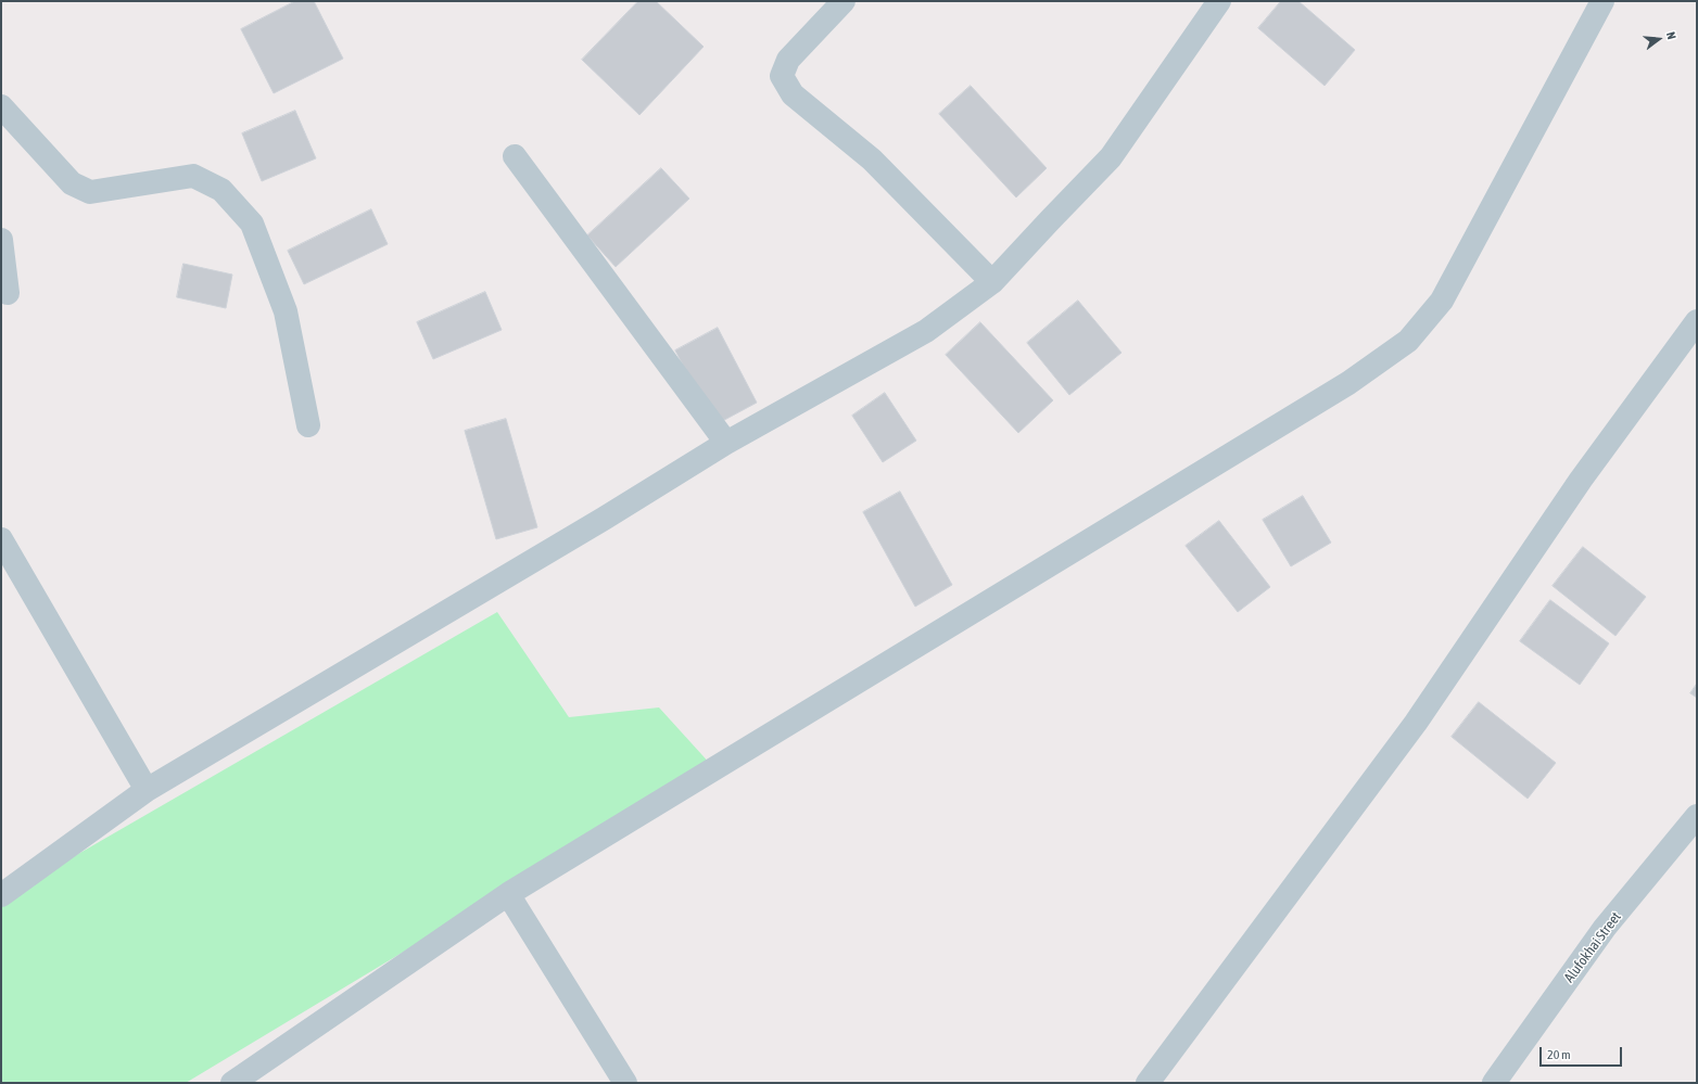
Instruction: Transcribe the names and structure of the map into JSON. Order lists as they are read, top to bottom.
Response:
{
  "streets": {
    "street": ["Alufokhai Street"]
  },
  "scale_bar": "20 m",
  "north": "right"
}
